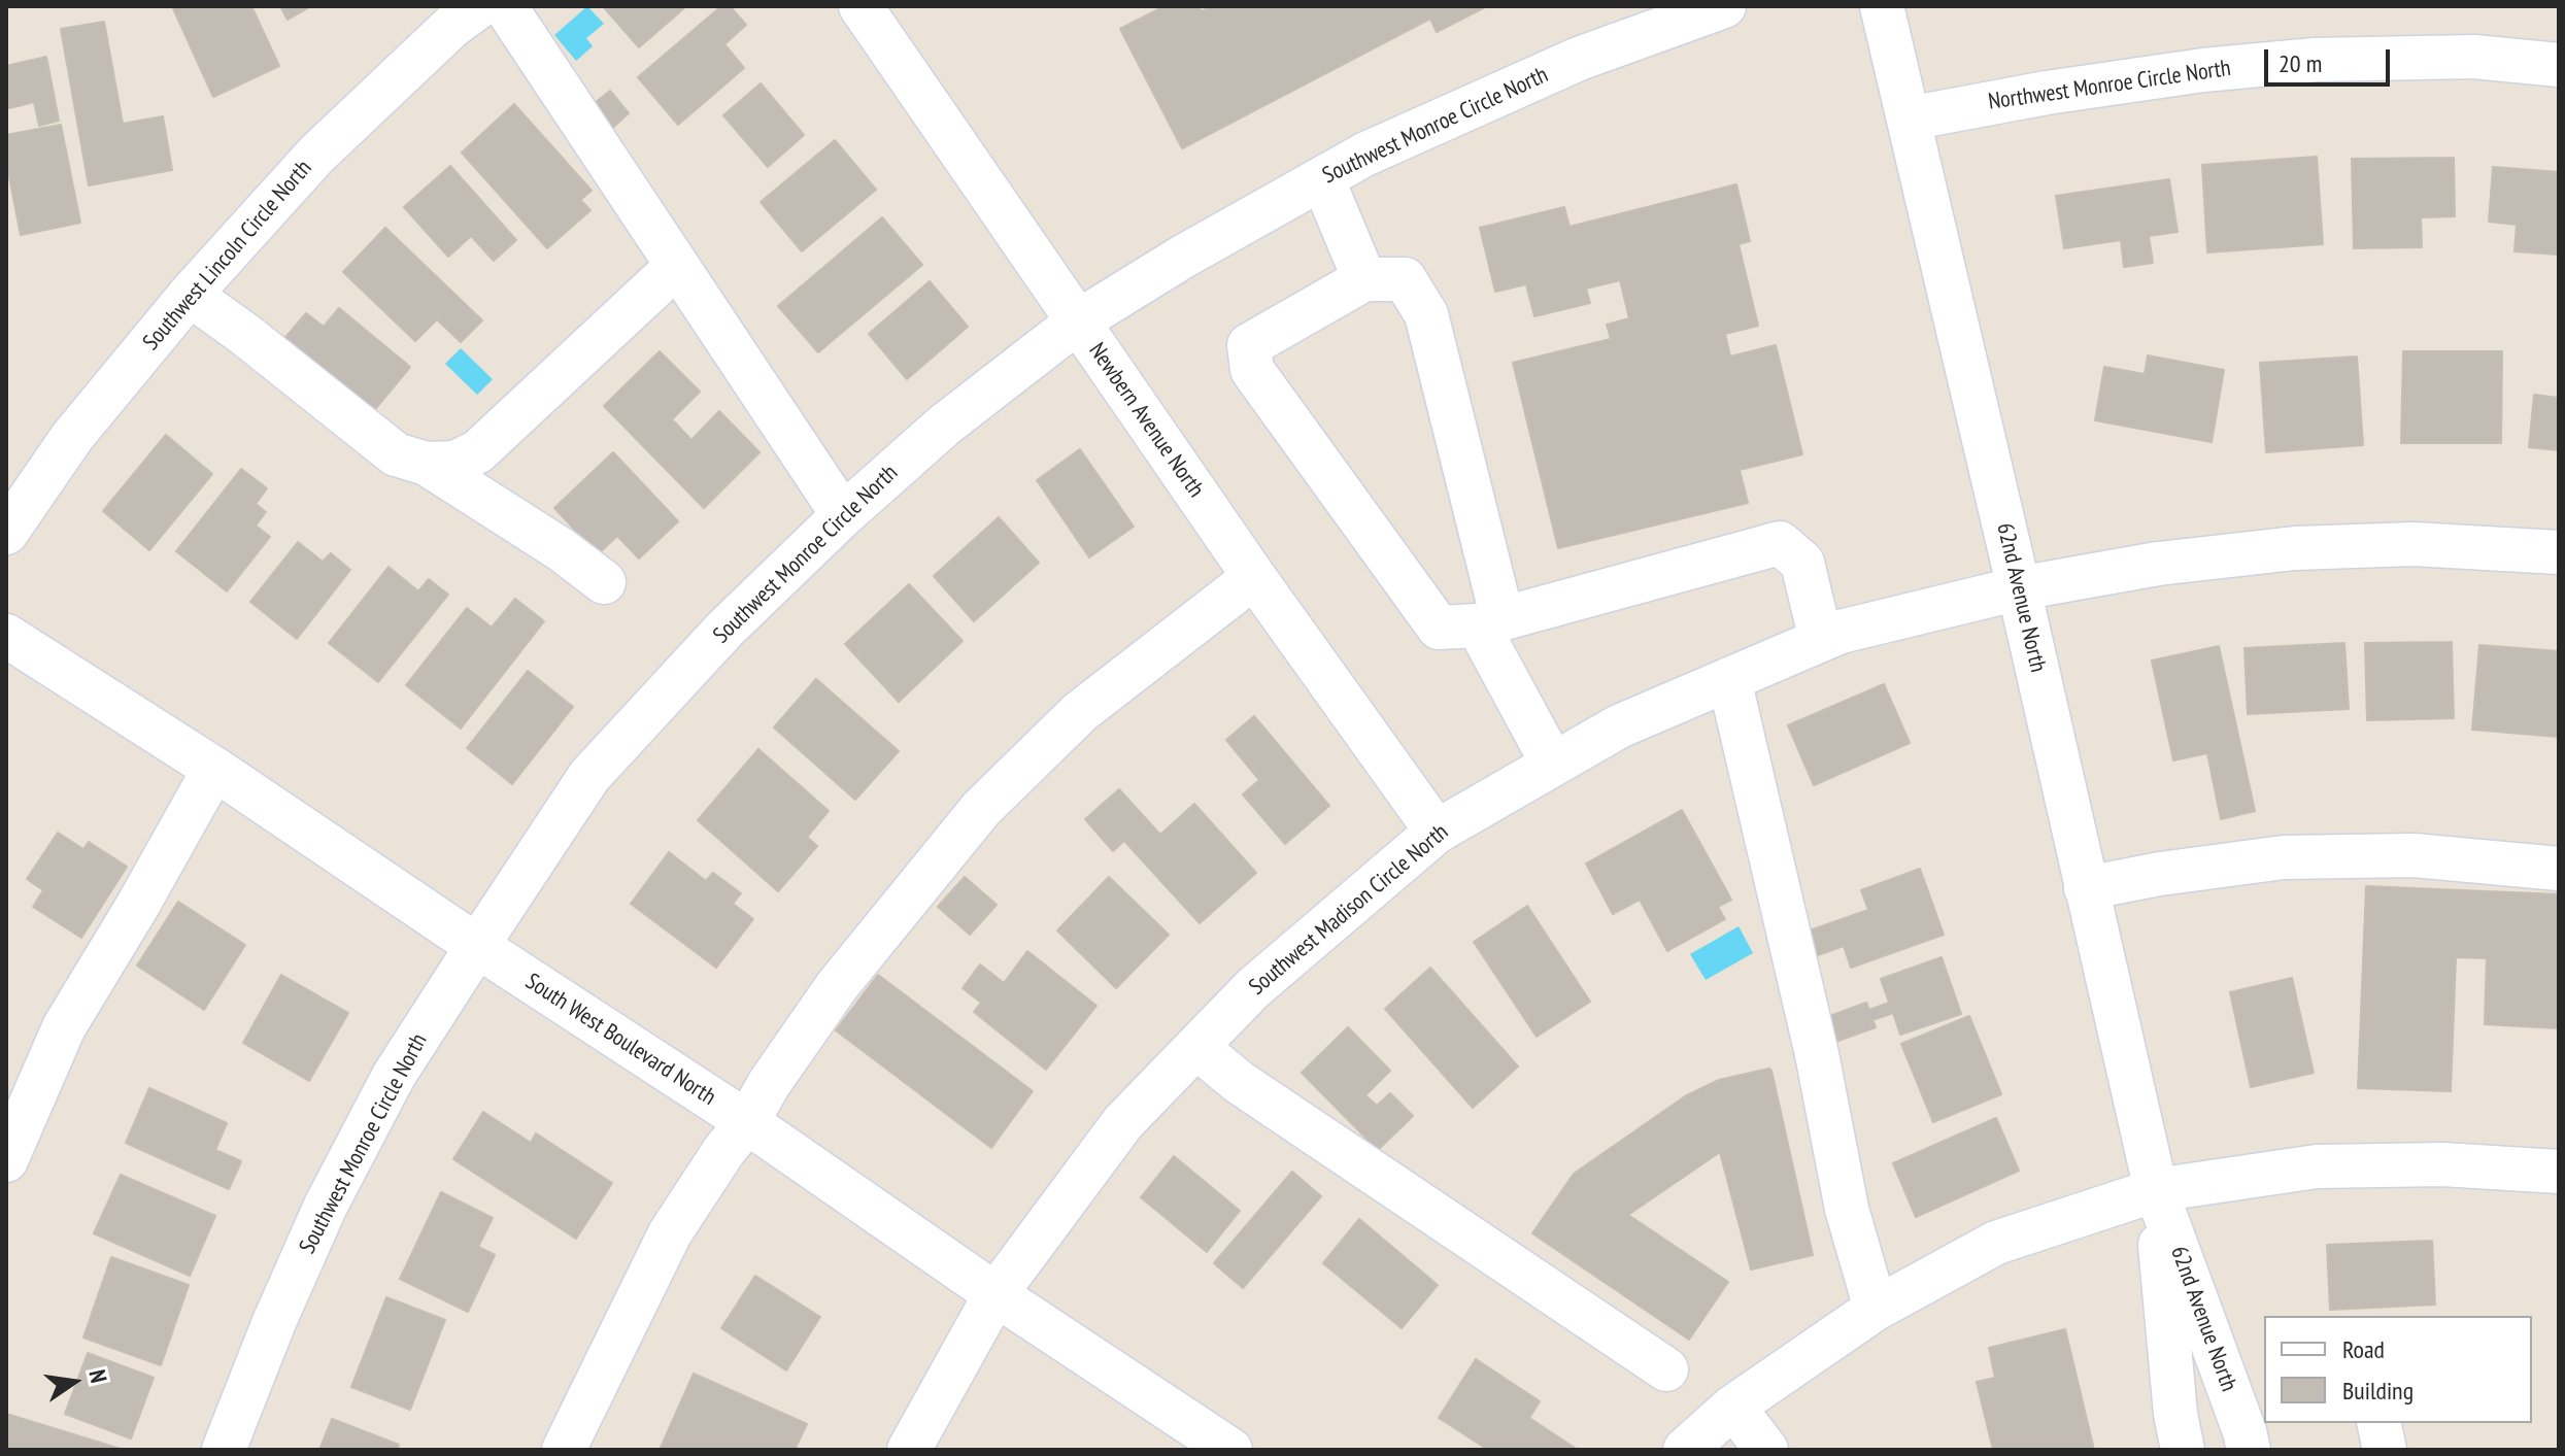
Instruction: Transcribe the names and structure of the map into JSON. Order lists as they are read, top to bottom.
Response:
{
  "streets": {
    "street": [
      "Northwest Monroe Circle North",
      "Southwest Monroe Circle North",
      "Southwest Lincoln Circle North",
      "Newbern Avenue North",
      "62nd Avenue North",
      "Southwest Madison Circle North",
      "South West Boulevard North"
    ]
  },
  "crossings": [
    ["Northwest Monroe Circle North", "62nd Avenue North"],
    ["Southwest Monroe Circle North", "Newbern Avenue North"],
    ["Southwest Monroe Circle North", "South West Boulevard North"],
    ["Newbern Avenue North", "Southwest Madison Circle North"],
    ["62nd Avenue North", "Southwest Madison Circle North"],
    ["Southwest Madison Circle North", "South West Boulevard North"]
  ],
  "legend": ["Road", "Building"],
  "scale_bar": "20 m",
  "north": "right"
}
